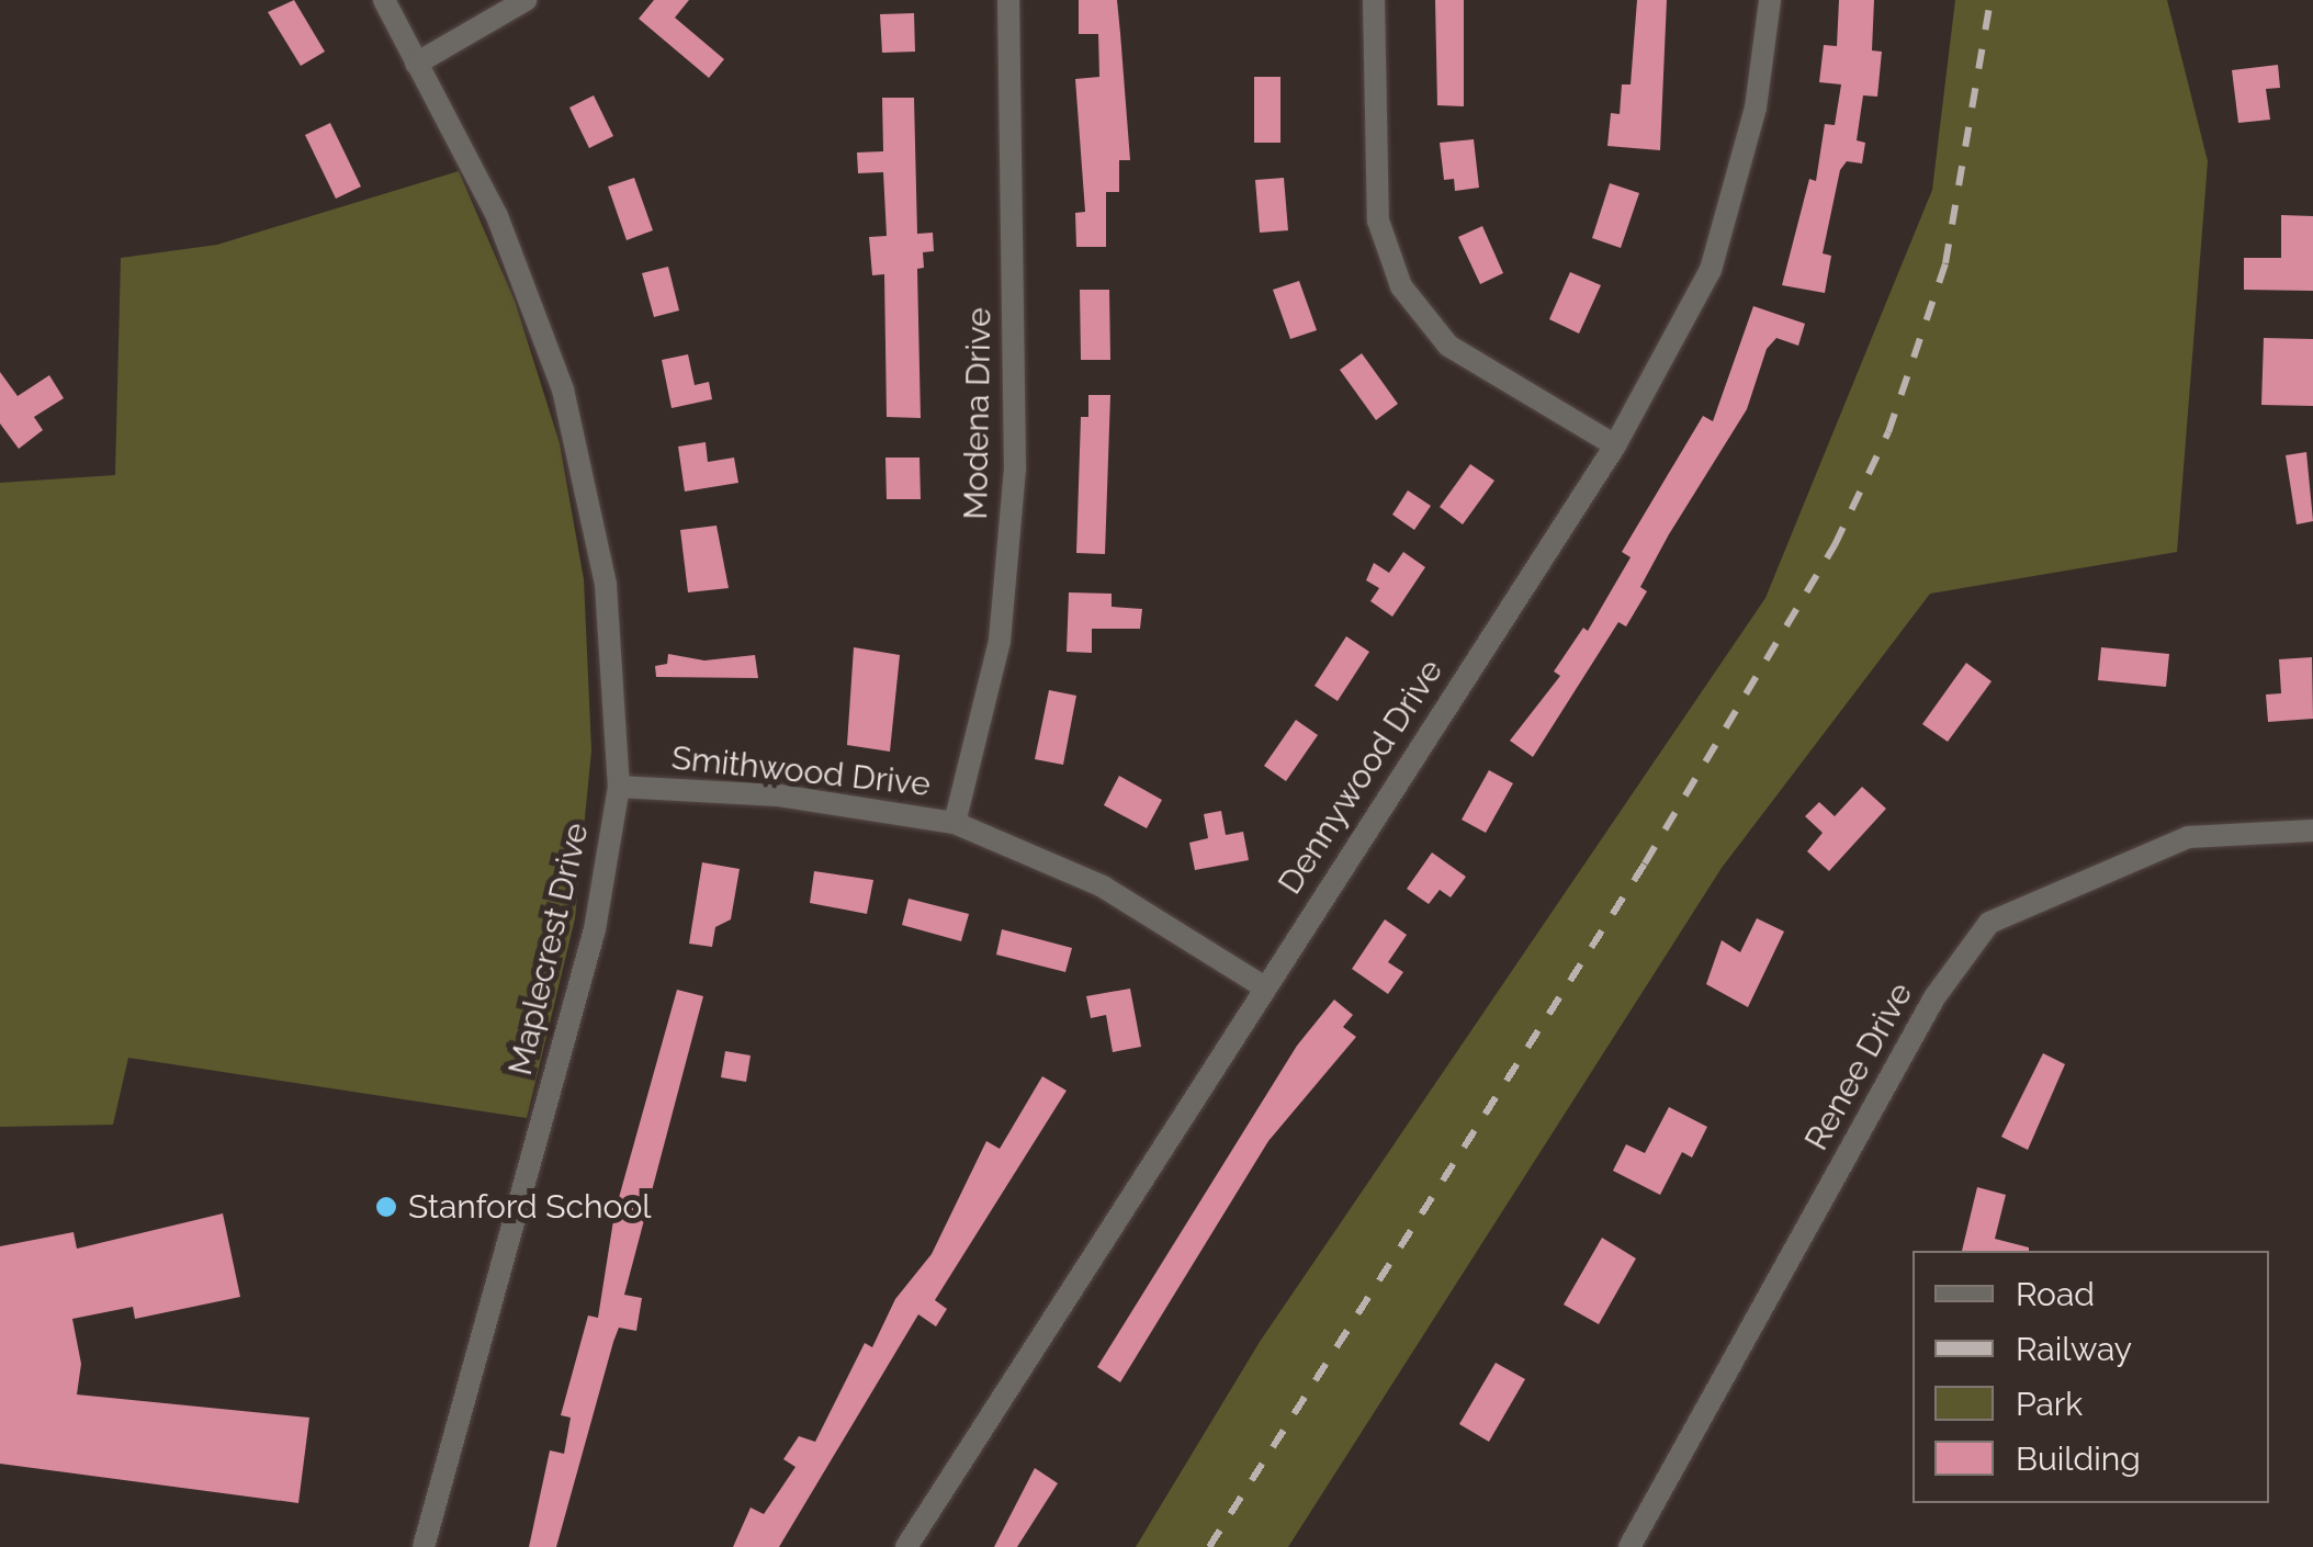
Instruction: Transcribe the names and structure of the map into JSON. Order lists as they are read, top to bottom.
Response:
{
  "streets": {
    "street": [
      "Modena Drive",
      "Smithwood Drive",
      "Dennywood Drive",
      "Maplecrest Drive",
      "Renee Drive"
    ]
  },
  "crossings": [
    ["Modena Drive", "Smithwood Drive"],
    ["Smithwood Drive", "Dennywood Drive"],
    ["Smithwood Drive", "Maplecrest Drive"]
  ],
  "places": ["Stanford School"],
  "legend": [
    "Road",
    "Railway",
    "Park",
    "Building"
  ]
}
